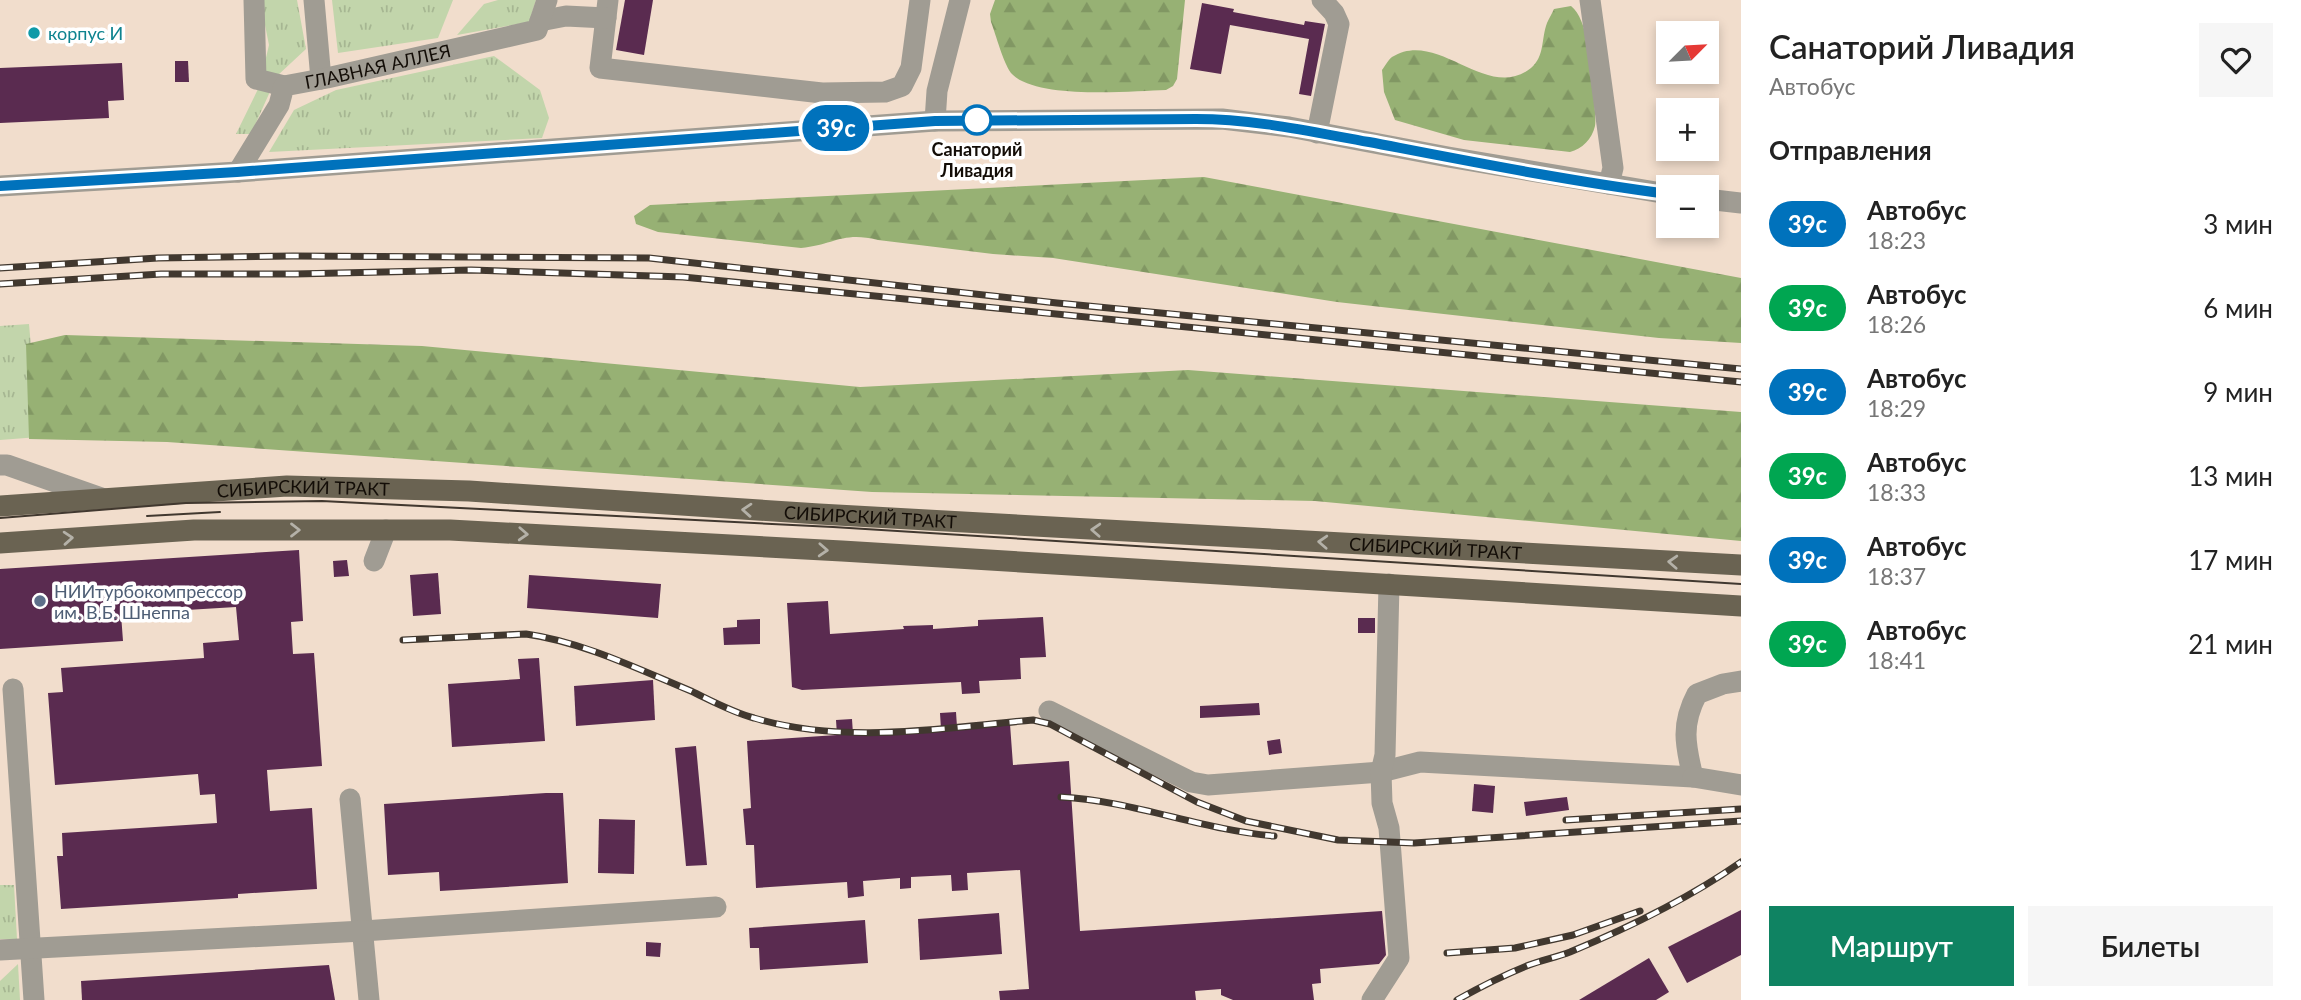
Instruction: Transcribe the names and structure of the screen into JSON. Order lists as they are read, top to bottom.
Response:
{
  "streets": {
    "main road": ["СИБИРСКИЙ ТРАКТ"],
    "street": ["ГЛАВНАЯ АЛЛЕЯ"]
  },
  "places": ["корпус И", "Санаторий Ливадия", "НИИтурбокомпрессор им. В.Б. Шнеппа"],
  "lines": ["bus line 39c"],
  "north": "top right",
  "page": {
    "on_map": "39c",
    "heading": [
      ["Санаторий Ливадия", "Автобус"],
      "Отправления"
    ],
    "map_buttons": ["+", "−"],
    "list": [
      {
        "mark": "39c",
        "name": "Автобус",
        "note": "18:23",
        "value": "3 мин"
      },
      {
        "mark": "39с",
        "name": "Автобус",
        "note": "18:26",
        "value": "6 мин"
      },
      {
        "mark": "39c",
        "name": "Автобус",
        "note": "18:29",
        "value": "9 мин"
      },
      {
        "mark": "39с",
        "name": "Автобус",
        "note": "18:33",
        "value": "13 мин"
      },
      {
        "mark": "39c",
        "name": "Автобус",
        "note": "18:37",
        "value": "17 мин"
      },
      {
        "mark": "39с",
        "name": "Автобус",
        "note": "18:41",
        "value": "21 мин"
      }
    ],
    "buttons": ["Маршрут", "Билеты"]
  }
}
